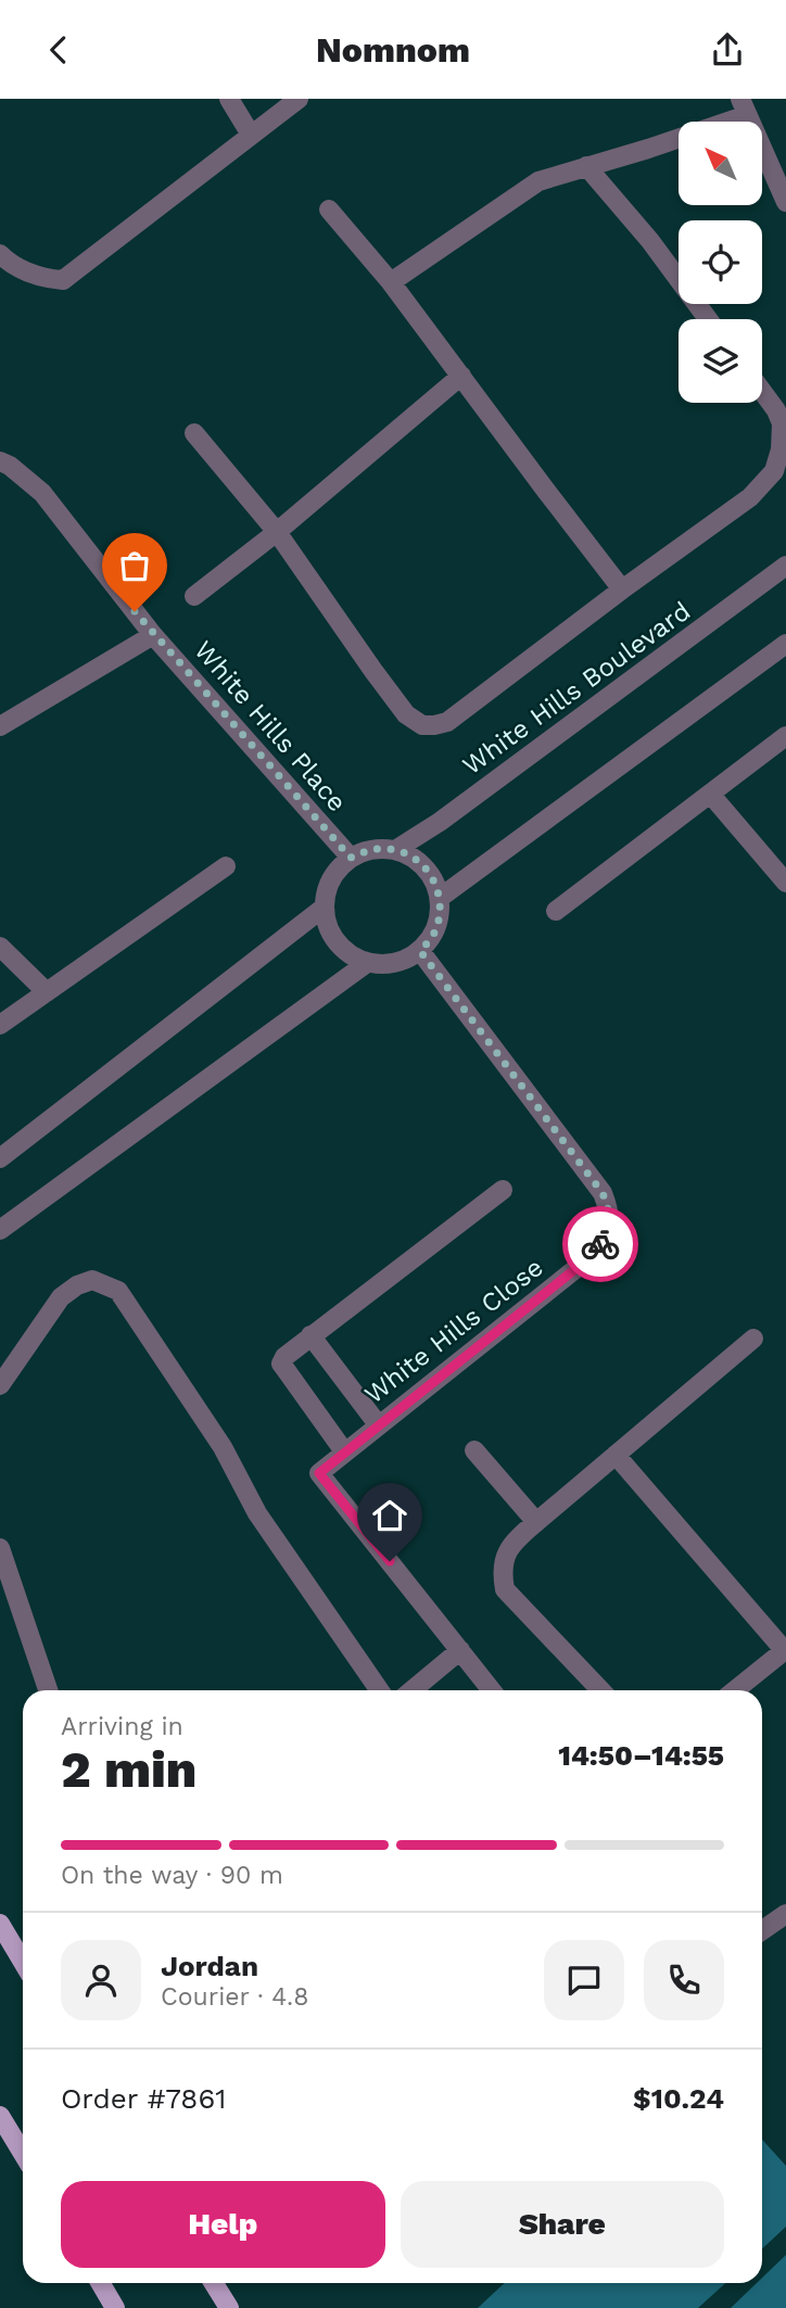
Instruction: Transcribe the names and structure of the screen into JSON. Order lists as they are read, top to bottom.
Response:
{
  "streets": {
    "street": ["White Hills Boulevard", "White Hills Place", "White Hills Close"]
  },
  "crossings": [
    ["White Hills Boulevard", "White Hills Place"],
    ["White Hills Boulevard", "White Hills Close"],
    ["White Hills Place", "White Hills Close"]
  ],
  "north": "top left",
  "page": {
    "header": "Nomnom",
    "heading": ["2 min", "Arriving in", "14:50–14:55"],
    "panel": [
      "Jordan",
      "Courier · 4.8",
      "Order #7861",
      "$10.24"
    ],
    "bar": "On the way · 90 m",
    "buttons": ["Help", "Share"]
  }
}
